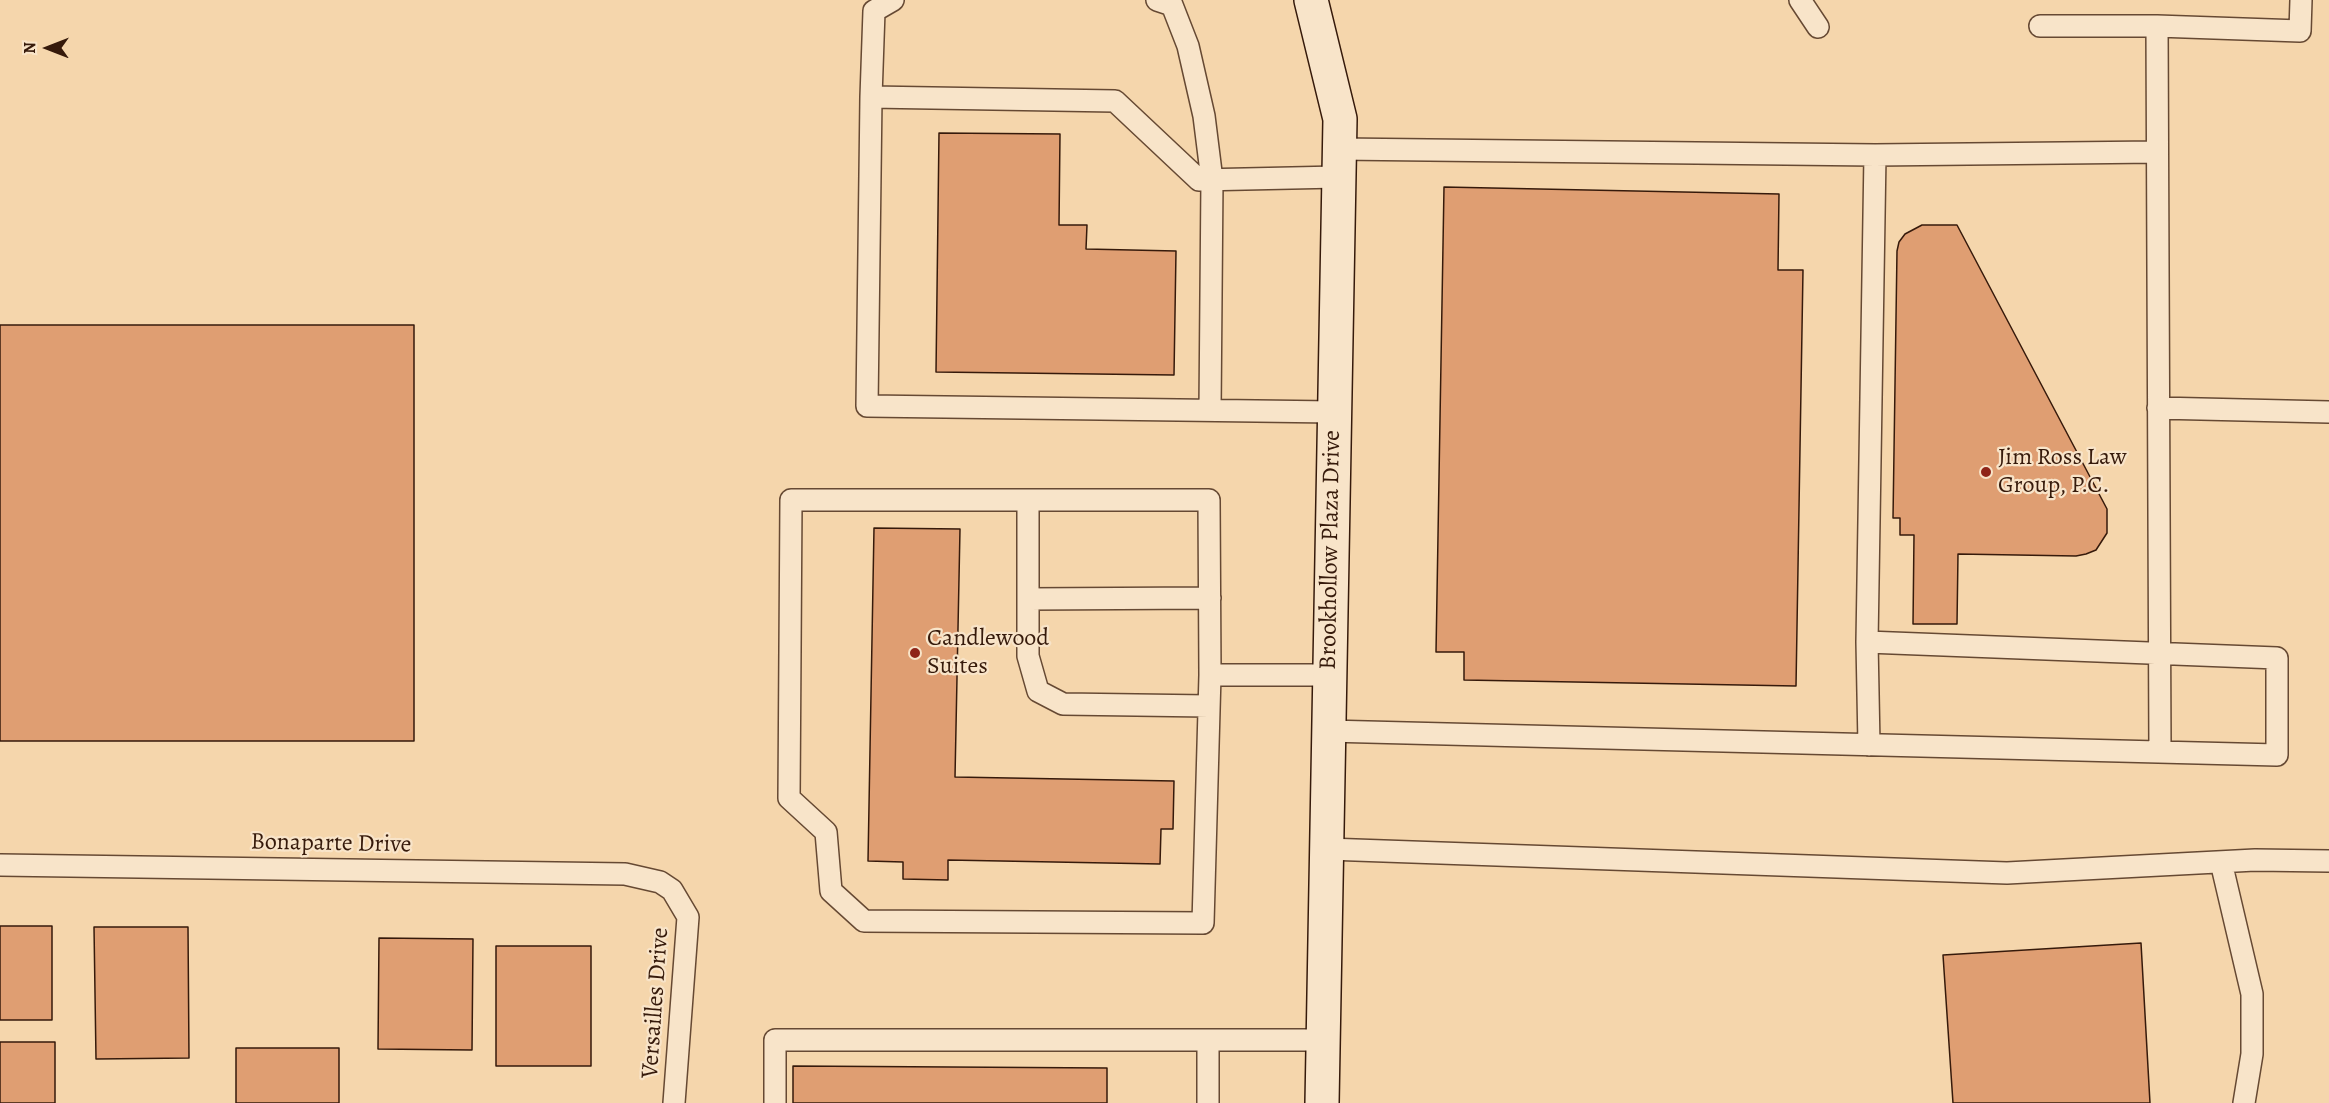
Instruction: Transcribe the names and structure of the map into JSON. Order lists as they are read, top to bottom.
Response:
{
  "streets": {
    "street": ["Brookhollow Plaza Drive"],
    "lane": ["Bonaparte Drive", "Versailles Drive"]
  },
  "crossings": [
    ["Bonaparte Drive", "Versailles Drive"]
  ],
  "places": ["Jim Ross Law Group, P.C.", "Candlewood Suites"],
  "north": "left"
}
